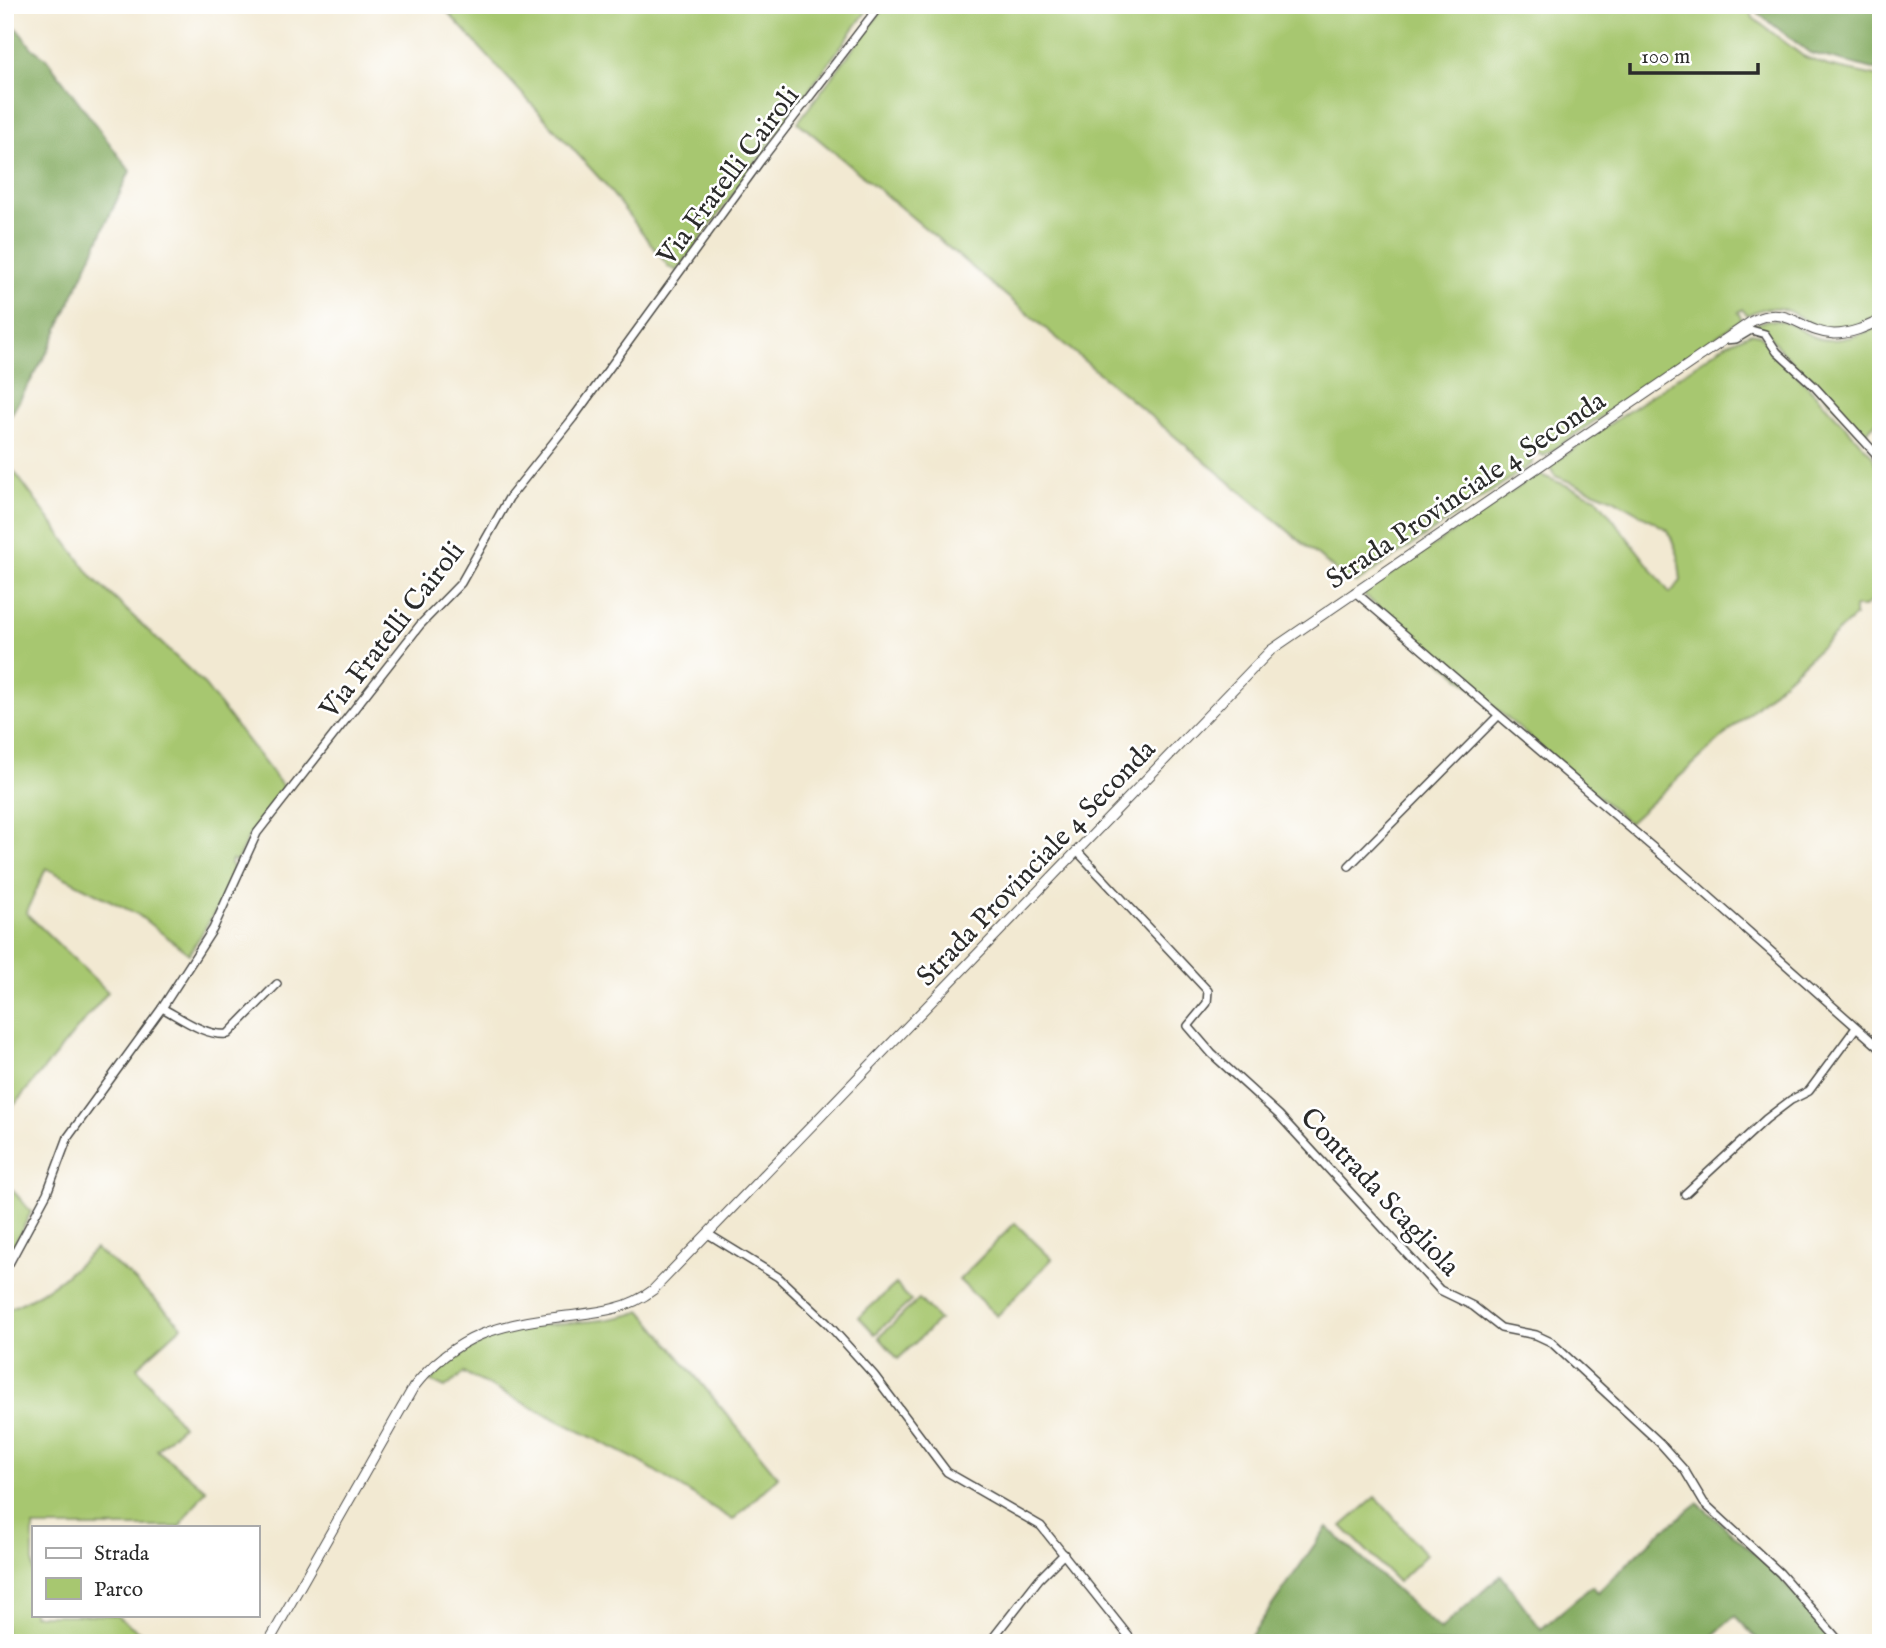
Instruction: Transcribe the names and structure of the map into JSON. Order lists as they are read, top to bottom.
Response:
{
  "streets": {
    "street": ["Via Fratelli Cairoli", "Strada Provinciale 4 Seconda", "Contrada Scagliola"]
  },
  "crossings": [
    ["Strada Provinciale 4 Seconda", "Contrada Scagliola"]
  ],
  "legend": ["Strada", "Parco"],
  "scale_bar": "100 m"
}
